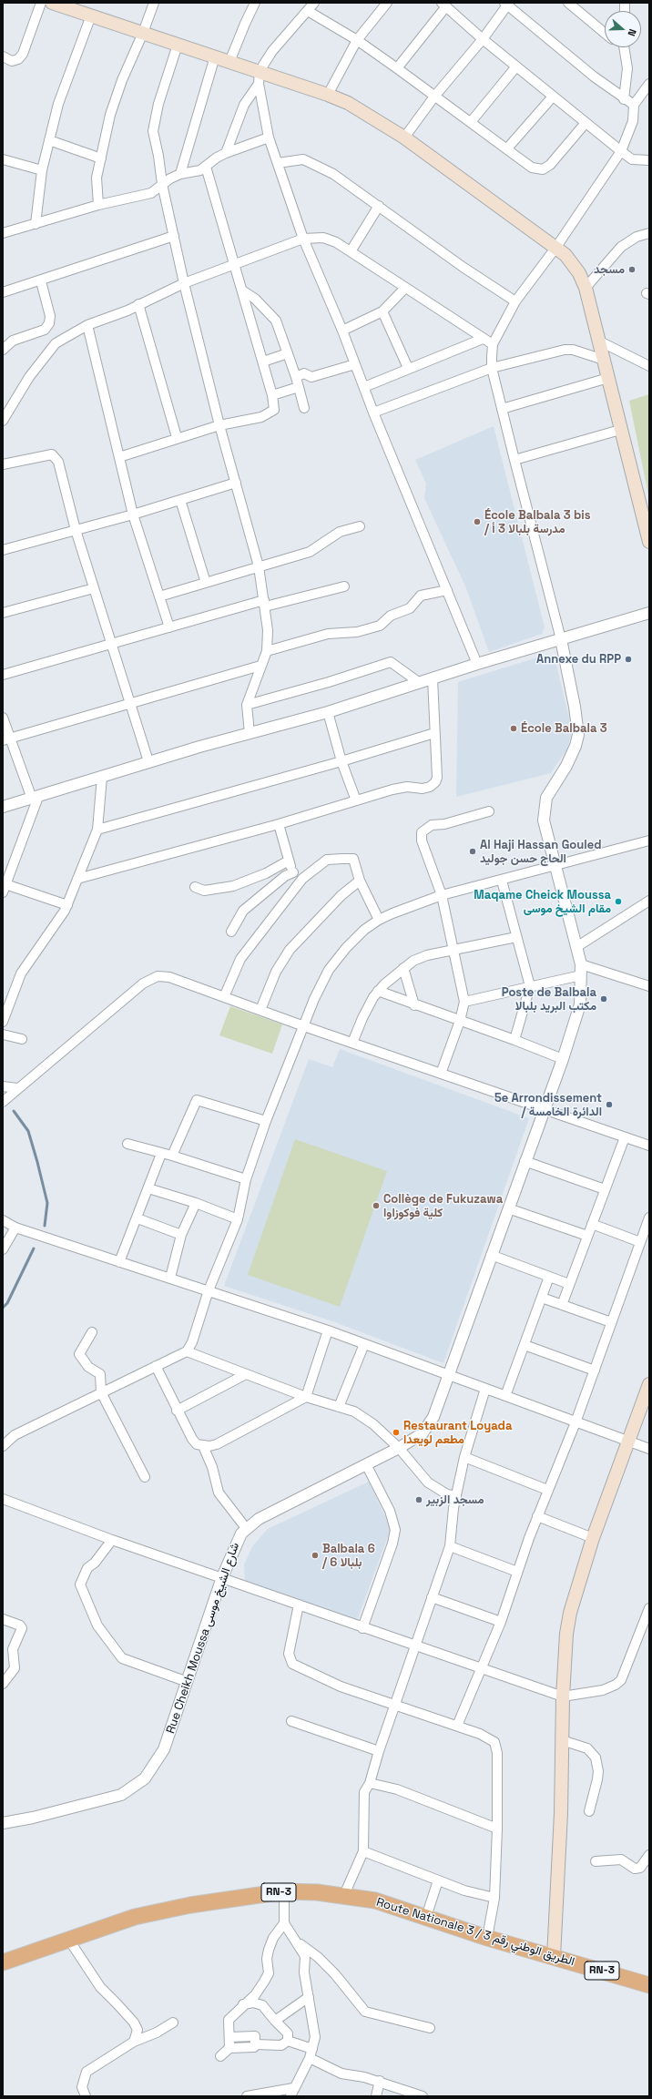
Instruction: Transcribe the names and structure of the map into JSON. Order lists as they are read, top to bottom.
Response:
{
  "streets": {
    "highway": ["RN-3", "Route Nationale 3 / الطريق الوطني رقم 3"],
    "street": ["Rue Cheikh Moussa شارع الشيخ موسى"]
  },
  "places": [
    "مسجد",
    "École Balbala 3 bis / مدرسة بلبالا 3 أ",
    "Annexe du RPP",
    "École Balbala 3",
    "Al Haji Hassan Gouled الحاج حسن جوليد",
    "Maqame Cheick Moussa مقام الشيخ موسى",
    "Poste de Balbala مكتب البريد بلبالا",
    "5e Arrondissement / الدائرة الخامسة",
    "Collège de Fukuzawa كلية فوكوزاوا",
    "Restaurant Loyada مطعم لويعدا",
    "مسجد الزبير",
    "Balbala 6 / بلبالا 6"
  ],
  "north": "right"
}
